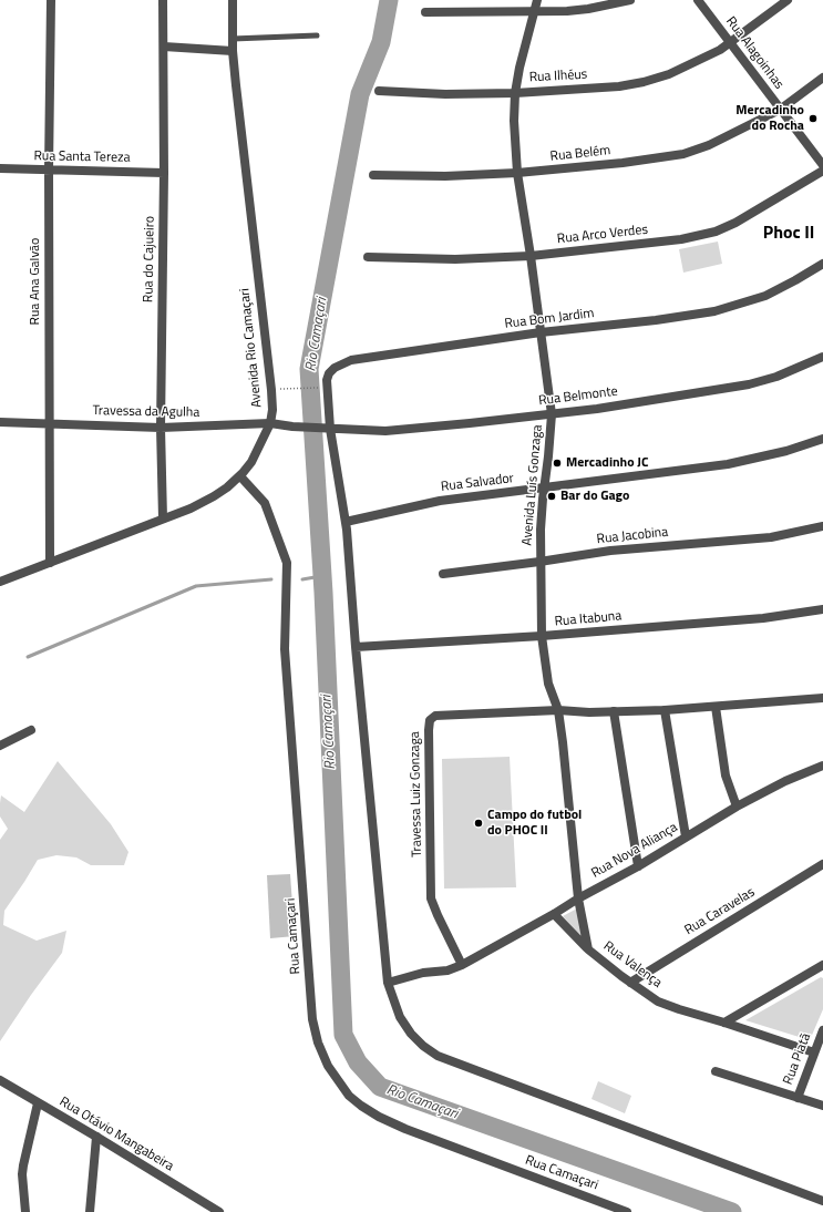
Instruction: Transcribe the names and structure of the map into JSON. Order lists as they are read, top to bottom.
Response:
{
  "streets": {
    "street": [
      "Rua Alagoinhas",
      "Rua Ilhéus",
      "Rua Belém",
      "Rua Santa Tereza",
      "Rua Arco Verdes",
      "Rua do Cajueiro",
      "Rua Ana Galvão",
      "Rua Bom Jardim",
      "Avenida Rio Camaçari",
      "Rua Belmonte",
      "Travessa da Agulha",
      "Rua Salvador",
      "Avenida Luís Gonzaga",
      "Rua Jacobina",
      "Rua Itabuna",
      "Travessa Luiz Gonzaga",
      "Rua Nova Aliança",
      "Rua Caravelas",
      "Rua Camaçari",
      "Rua Valença",
      "Rua Piatã",
      "Rua Otávio Mangabeira"
    ]
  },
  "crossings": [
    ["Rua Alagoinhas", "Rua Ilhéus"],
    ["Rua Alagoinhas", "Rua Belém"],
    ["Rua Ilhéus", "Avenida Luís Gonzaga"],
    ["Rua Belém", "Avenida Luís Gonzaga"],
    ["Rua Santa Tereza", "Rua do Cajueiro"],
    ["Rua Santa Tereza", "Rua Ana Galvão"],
    ["Rua Arco Verdes", "Avenida Luís Gonzaga"],
    ["Rua do Cajueiro", "Avenida Rio Camaçari"],
    ["Rua do Cajueiro", "Travessa da Agulha"],
    ["Rua Ana Galvão", "Avenida Rio Camaçari"],
    ["Rua Ana Galvão", "Travessa da Agulha"],
    ["Rua Bom Jardim", "Rua Belmonte"],
    ["Rua Bom Jardim", "Travessa da Agulha"],
    ["Rua Bom Jardim", "Rua Salvador"],
    ["Rua Bom Jardim", "Avenida Luís Gonzaga"],
    ["Rua Bom Jardim", "Rua Itabuna"],
    ["Rua Bom Jardim", "Rua Nova Aliança"],
    ["Avenida Rio Camaçari", "Travessa da Agulha"],
    ["Avenida Rio Camaçari", "Rua Camaçari"],
    ["Rua Belmonte", "Travessa da Agulha"],
    ["Rua Belmonte", "Avenida Luís Gonzaga"],
    ["Rua Salvador", "Avenida Luís Gonzaga"],
    ["Avenida Luís Gonzaga", "Rua Jacobina"],
    ["Avenida Luís Gonzaga", "Rua Itabuna"],
    ["Avenida Luís Gonzaga", "Travessa Luiz Gonzaga"],
    ["Avenida Luís Gonzaga", "Rua Valença"],
    ["Travessa Luiz Gonzaga", "Rua Nova Aliança"],
    ["Travessa Luiz Gonzaga", "Rua Valença"],
    ["Rua Nova Aliança", "Rua Valença"],
    ["Rua Caravelas", "Rua Valença"],
    ["Rua Valença", "Rua Piatã"]
  ],
  "districts": ["Phoc II"],
  "water": ["Rio Camaçari"],
  "places": [
    "Mercadinho do Rocha",
    "Mercadinho JC",
    "Bar do Gago",
    "Campo do futbol do PHOC II"
  ]
}
